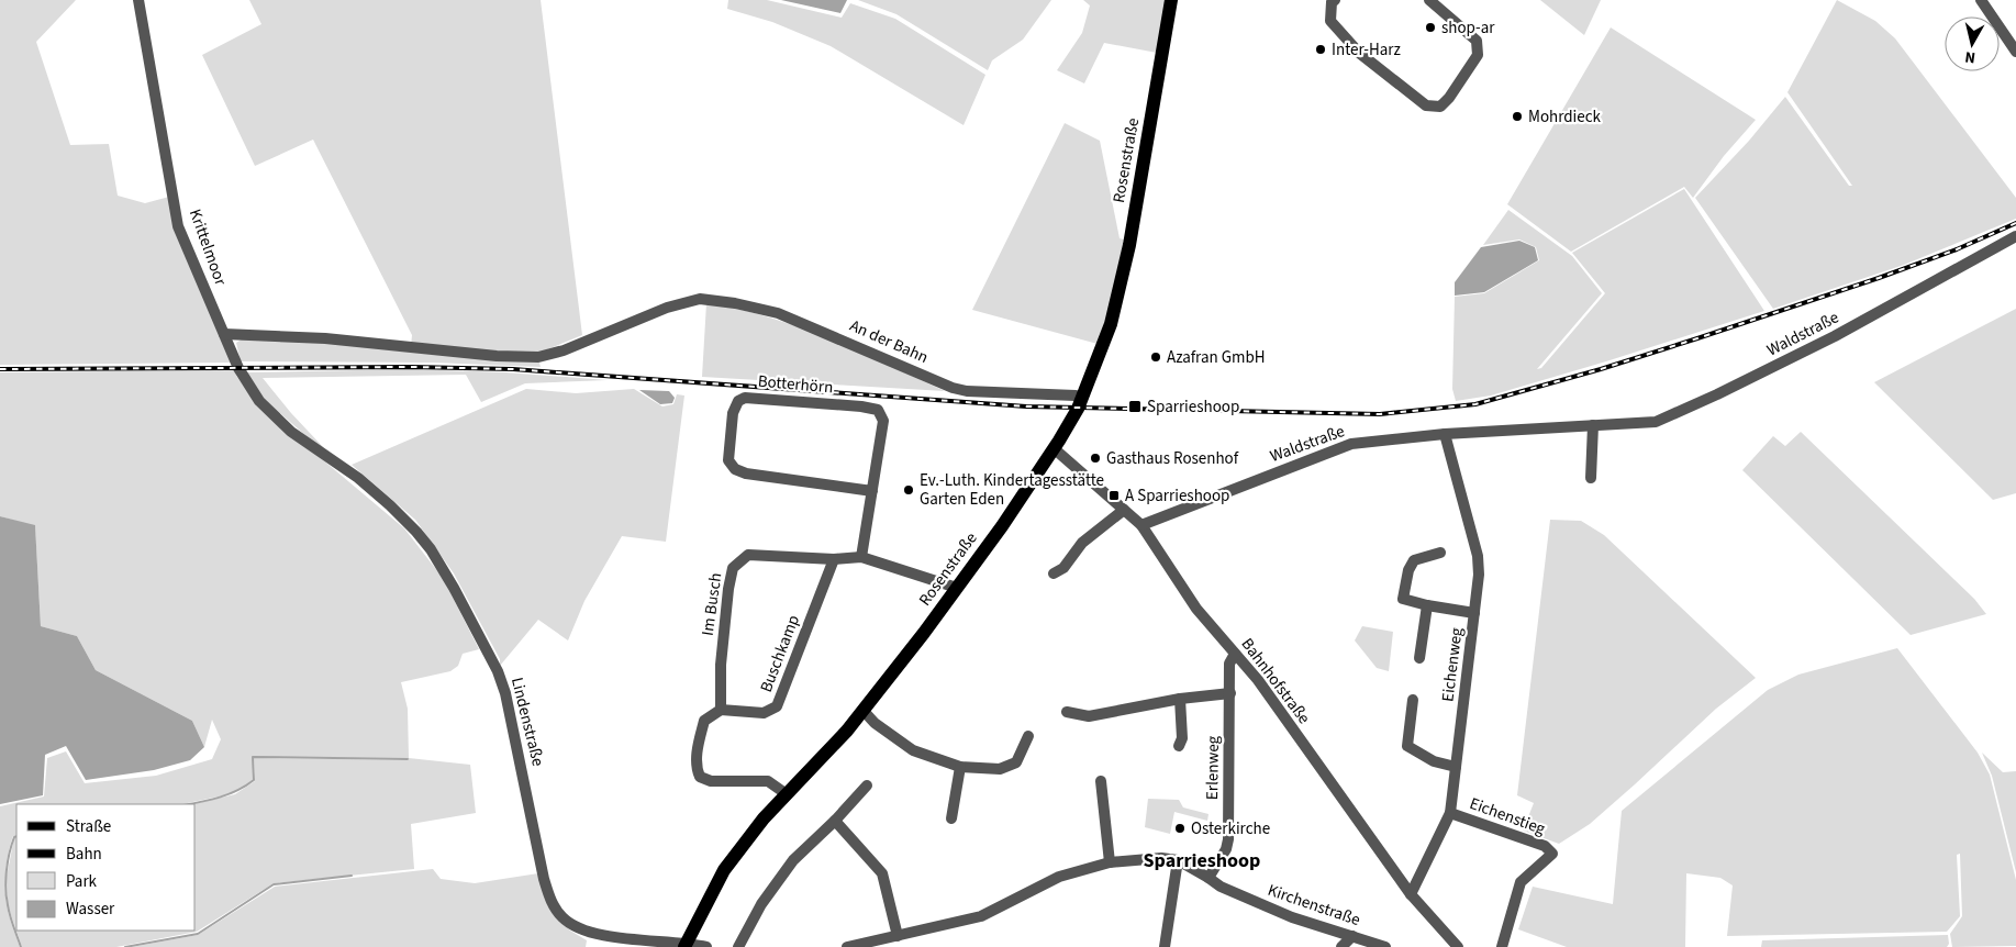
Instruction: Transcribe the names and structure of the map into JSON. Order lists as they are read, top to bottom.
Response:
{
  "streets": {
    "main road": ["Rosenstraße"],
    "street": [
      "Krittelmoor",
      "Waldstraße",
      "An der Bahn",
      "Botterhörn",
      "Im Busch",
      "Buschkamp",
      "Eichenweg",
      "Bahnhofstraße",
      "Lindenstraße",
      "Erlenweg",
      "Eichenstieg",
      "Kirchenstraße"
    ]
  },
  "crossings": [
    ["Rosenstraße", "An der Bahn"],
    ["Rosenstraße", "Im Busch"],
    ["Rosenstraße", "Bahnhofstraße"],
    ["Rosenstraße", "Lindenstraße"],
    ["Krittelmoor", "An der Bahn"],
    ["Krittelmoor", "Lindenstraße"],
    ["Waldstraße", "Eichenweg"],
    ["Waldstraße", "Bahnhofstraße"],
    ["Botterhörn", "Im Busch"],
    ["Im Busch", "Buschkamp"],
    ["Eichenweg", "Bahnhofstraße"],
    ["Eichenweg", "Eichenstieg"],
    ["Bahnhofstraße", "Erlenweg"],
    ["Erlenweg", "Kirchenstraße"]
  ],
  "districts": ["Sparrieshoop"],
  "places": {
    "other": [
      "shop-ar",
      "Inter-Harz",
      "Mohrdieck",
      "Azafran GmbH",
      "Gasthaus Rosenhof",
      "Ev.-Luth. Kindertagesstätte Garten Eden",
      "Osterkirche"
    ],
    "transit": ["Sparrieshoop", "A Sparrieshoop"]
  },
  "legend": [
    "Straße",
    "Bahn",
    "Park",
    "Wasser"
  ],
  "north": "bottom"
}
